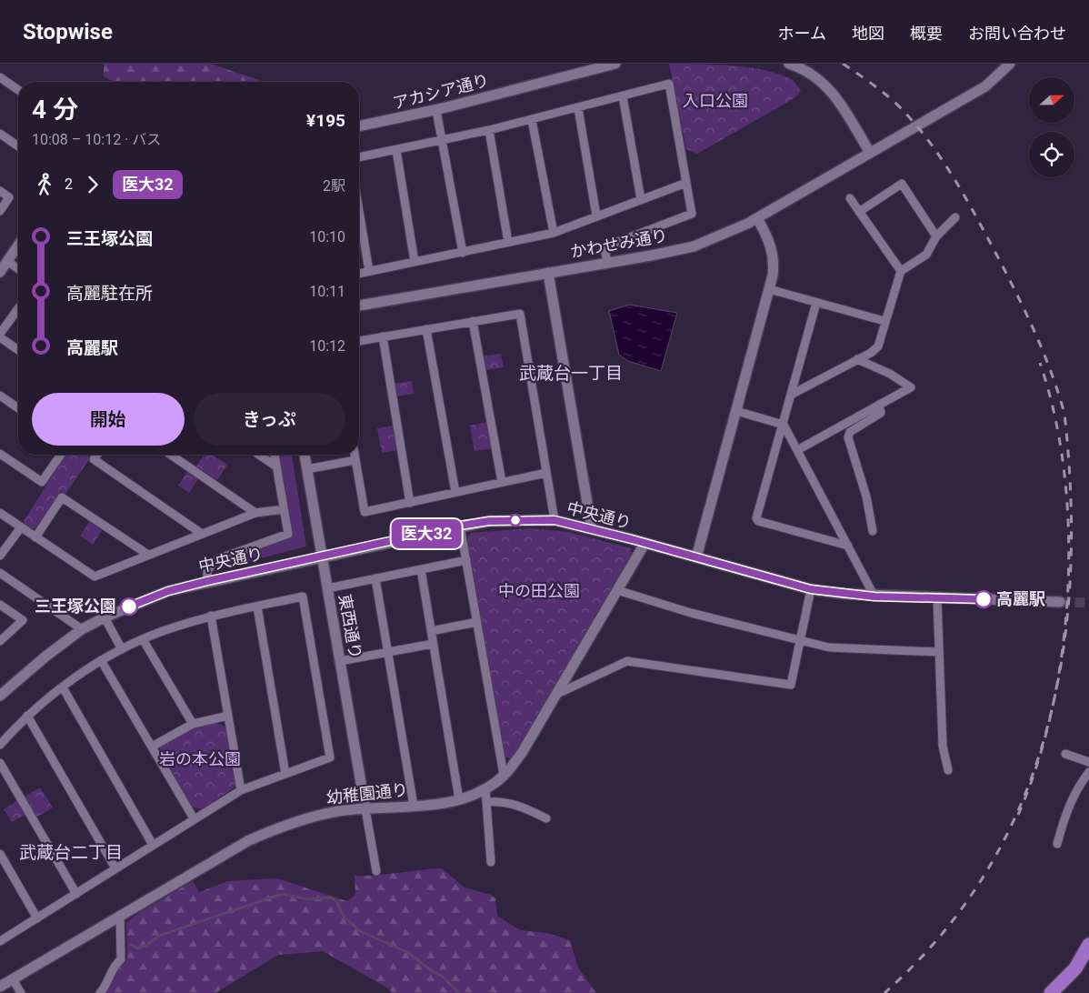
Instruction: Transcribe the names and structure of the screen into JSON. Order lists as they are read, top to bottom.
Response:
{
  "streets": {
    "street": [
      "アカシア通り",
      "かわせみ通り",
      "中央通り",
      "東西通り",
      "幼稚園通り"
    ]
  },
  "crossings": [
    ["中央通り", "東西通り"],
    ["中央通り", "幼稚園通り"],
    ["東西通り", "幼稚園通り"]
  ],
  "districts": ["武蔵台一丁目", "武蔵台二丁目"],
  "parks": ["入口公園", "中の田公園", "岩の本公園"],
  "places": ["高麗駅", "三王塚公園"],
  "lines": ["bus line 医大32"],
  "north": "right",
  "page": {
    "header": "Stopwise",
    "nav": [
      "ホーム",
      "地図",
      "概要",
      "お問い合わせ"
    ],
    "on_map": "医大32",
    "heading": ["4 分", "10:08 – 10:12 · バス", "¥195"],
    "legs": ["2", "医大32", "2駅"],
    "list": [
      {
        "name": "三王塚公園",
        "value": "10:10"
      },
      {
        "name": "高麗駐在所",
        "value": "10:11"
      },
      {
        "name": "高麗駅",
        "value": "10:12"
      }
    ],
    "buttons": ["開始", "きっぷ"]
  }
}
